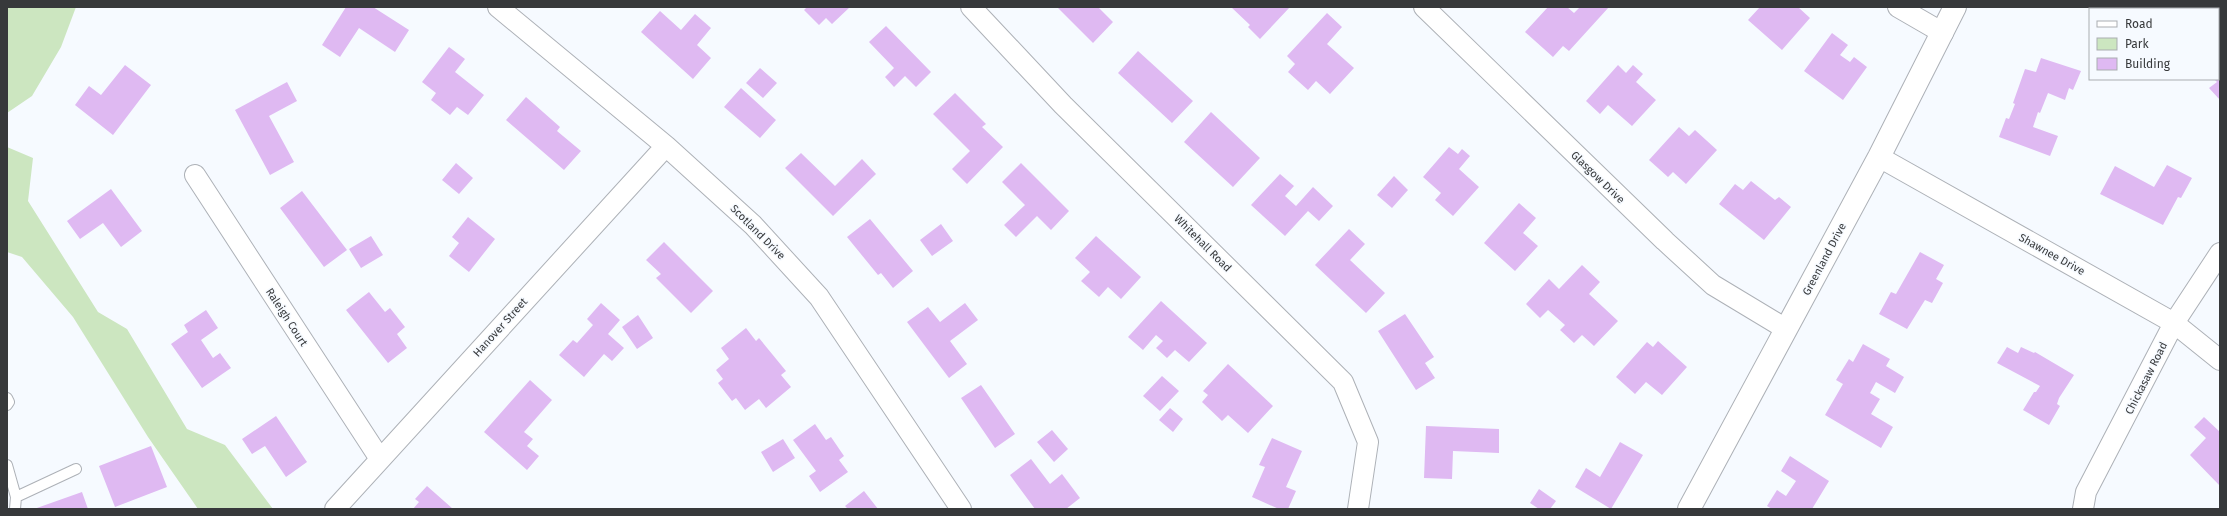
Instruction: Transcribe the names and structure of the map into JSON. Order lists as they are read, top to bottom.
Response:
{
  "streets": {
    "street": [
      "Glasgow Drive",
      "Scotland Drive",
      "Whitehall Road",
      "Shawnee Drive",
      "Greenland Drive",
      "Raleigh Court",
      "Hanover Street",
      "Chickasaw Road"
    ]
  },
  "crossings": [
    ["Glasgow Drive", "Greenland Drive"],
    ["Scotland Drive", "Hanover Street"],
    ["Shawnee Drive", "Greenland Drive"],
    ["Shawnee Drive", "Chickasaw Road"],
    ["Raleigh Court", "Hanover Street"]
  ],
  "legend": ["Road", "Park", "Building"]
}
